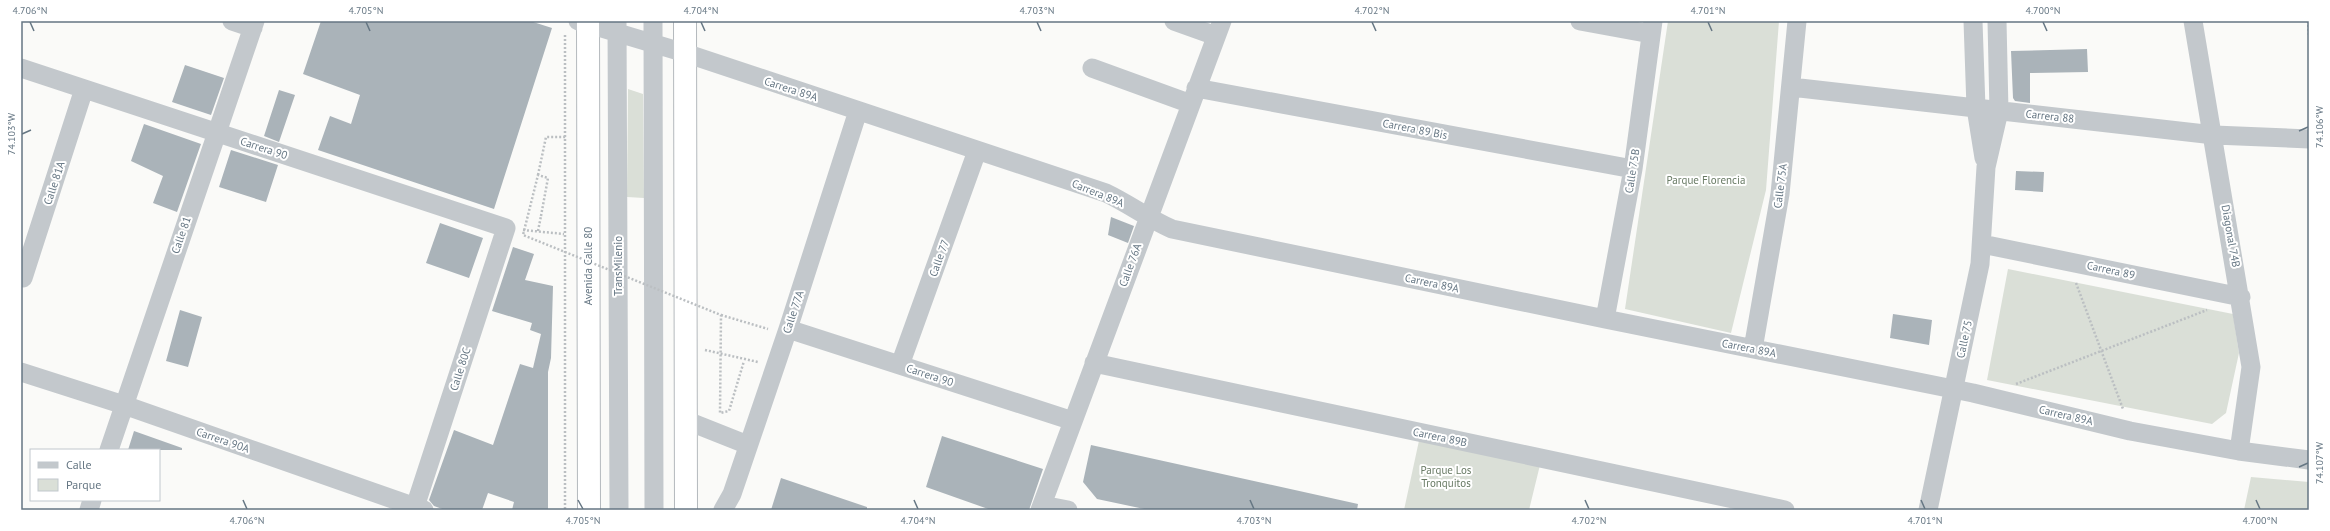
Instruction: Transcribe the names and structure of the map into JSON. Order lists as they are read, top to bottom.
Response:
{
  "streets": {
    "highway": ["Avenida Calle 80"],
    "street": [
      "Carrera 89A",
      "Carrera 88",
      "Carrera 89 Bis",
      "Carrera 90",
      "Calle 75B",
      "Calle 81A",
      "Calle 75A",
      "Calle 81",
      "Diagonal 74B",
      "Calle 77",
      "Calle 76A",
      "TransMilenio",
      "Carrera 89",
      "Calle 77A",
      "Calle 75",
      "Calle 80C",
      "Carrera 89B",
      "Carrera 90A"
    ]
  },
  "crossings": [
    ["Carrera 89A", "Calle 75B"],
    ["Carrera 89A", "Calle 75A"],
    ["Carrera 89A", "Diagonal 74B"],
    ["Carrera 89A", "Calle 77"],
    ["Carrera 89A", "Calle 76A"],
    ["Carrera 89A", "Avenida Calle 80"],
    ["Carrera 89A", "TransMilenio"],
    ["Carrera 89A", "Calle 77A"],
    ["Carrera 89A", "Calle 75"],
    ["Carrera 88", "Calle 75A"],
    ["Carrera 88", "Diagonal 74B"],
    ["Carrera 88", "Calle 75"],
    ["Carrera 89 Bis", "Calle 75B"],
    ["Carrera 89 Bis", "Calle 76A"],
    ["Carrera 90", "Calle 81A"],
    ["Carrera 90", "Calle 81"],
    ["Carrera 90", "Calle 77"],
    ["Carrera 90", "Calle 76A"],
    ["Carrera 90", "Calle 77A"],
    ["Carrera 90", "Calle 80C"],
    ["Calle 81", "Carrera 90A"],
    ["Diagonal 74B", "Carrera 89"],
    ["Calle 76A", "Carrera 89B"],
    ["Carrera 89", "Calle 75"],
    ["Calle 80C", "Carrera 90A"]
  ],
  "parks": ["Parque Florencia", "Parque Los Tronquitos"],
  "legend": ["Calle", "Parque"],
  "coordinates": [
    "4.706°N",
    "4.705°N",
    "4.704°N",
    "4.703°N",
    "4.702°N",
    "4.701°N",
    "4.700°N",
    "74.106°W",
    "74.103°W",
    "74.107°W"
  ]
}
